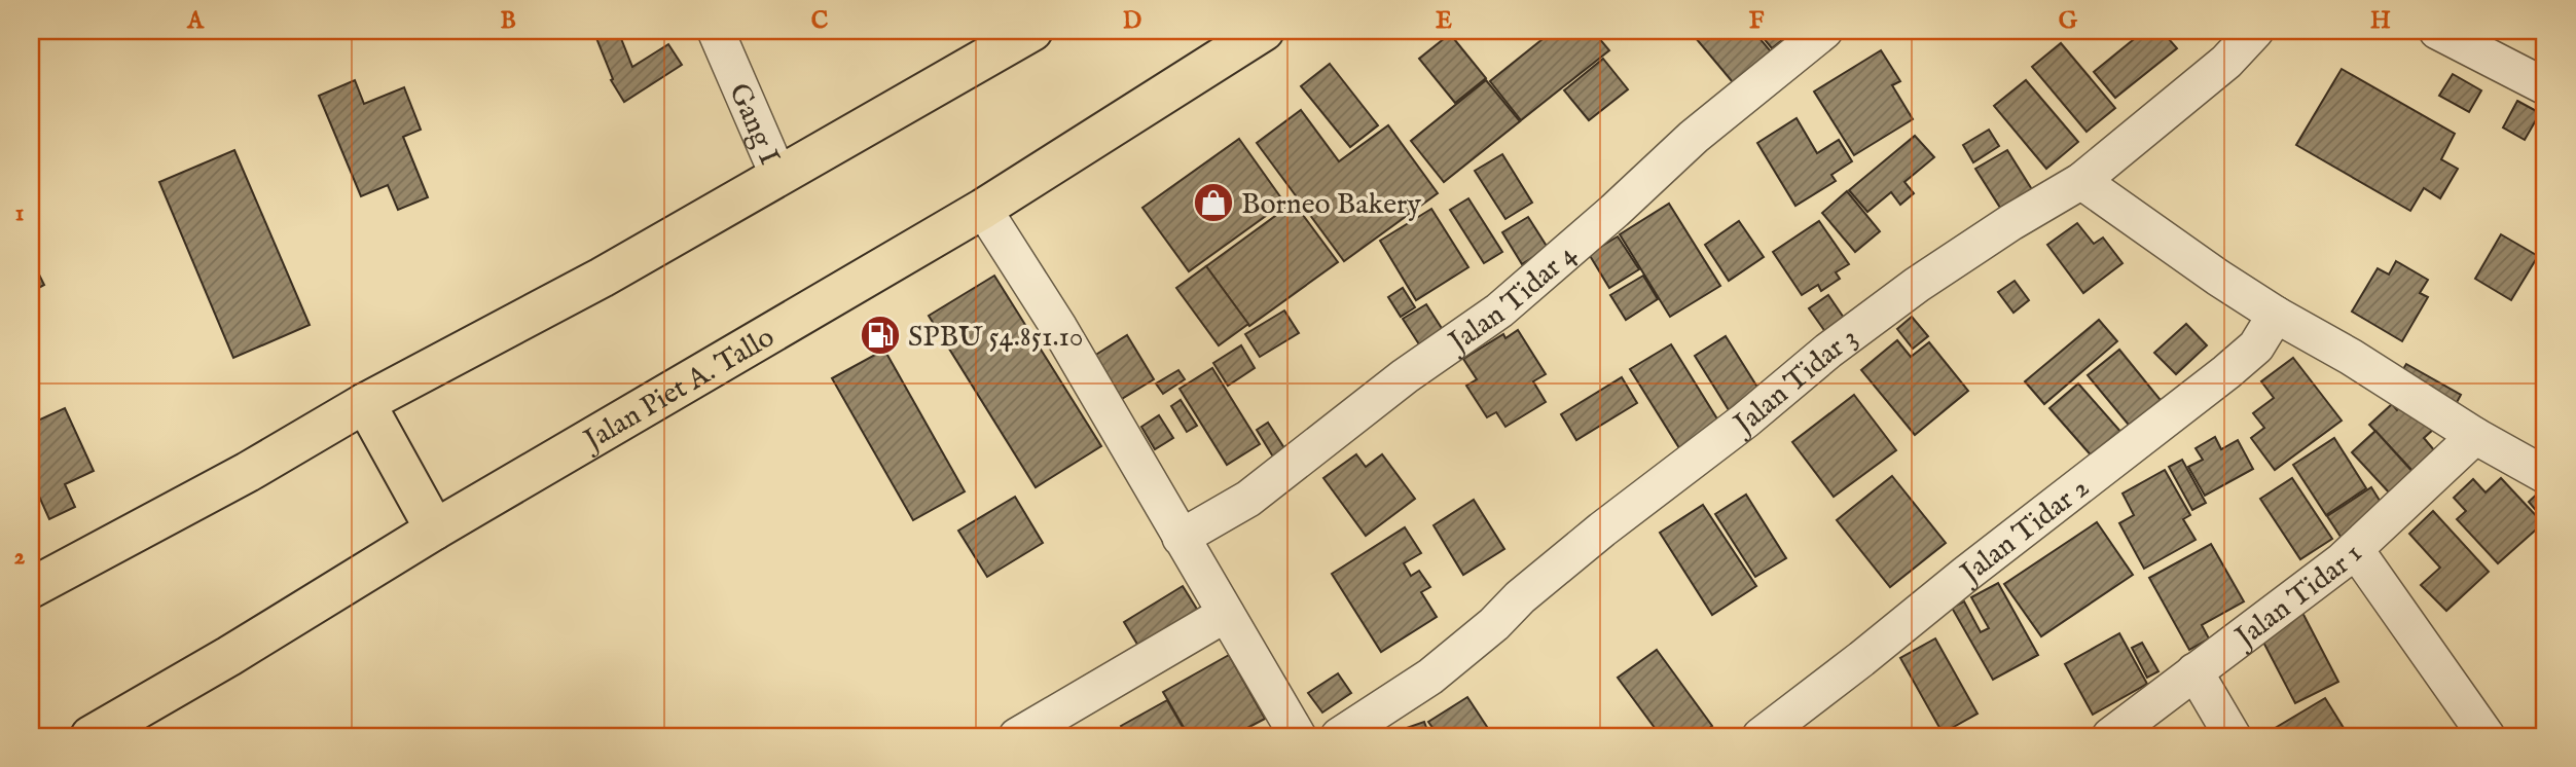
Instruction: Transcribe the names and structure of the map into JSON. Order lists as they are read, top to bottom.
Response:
{
  "streets": {
    "main road": ["Jalan Piet A. Tallo"],
    "street": [
      "Gang I",
      "Jalan Tidar 4",
      "Jalan Tidar 3",
      "Jalan Tidar 2",
      "Jalan Tidar 1"
    ]
  },
  "places": {
    "shop": ["Borneo Bakery"],
    "fuel station": ["SPBU 54.851.10"]
  },
  "grid": {
    "columns": [
      "A",
      "B",
      "C",
      "D",
      "E",
      "F",
      "G",
      "H"
    ],
    "rows": ["1", "2"]
  }
}
